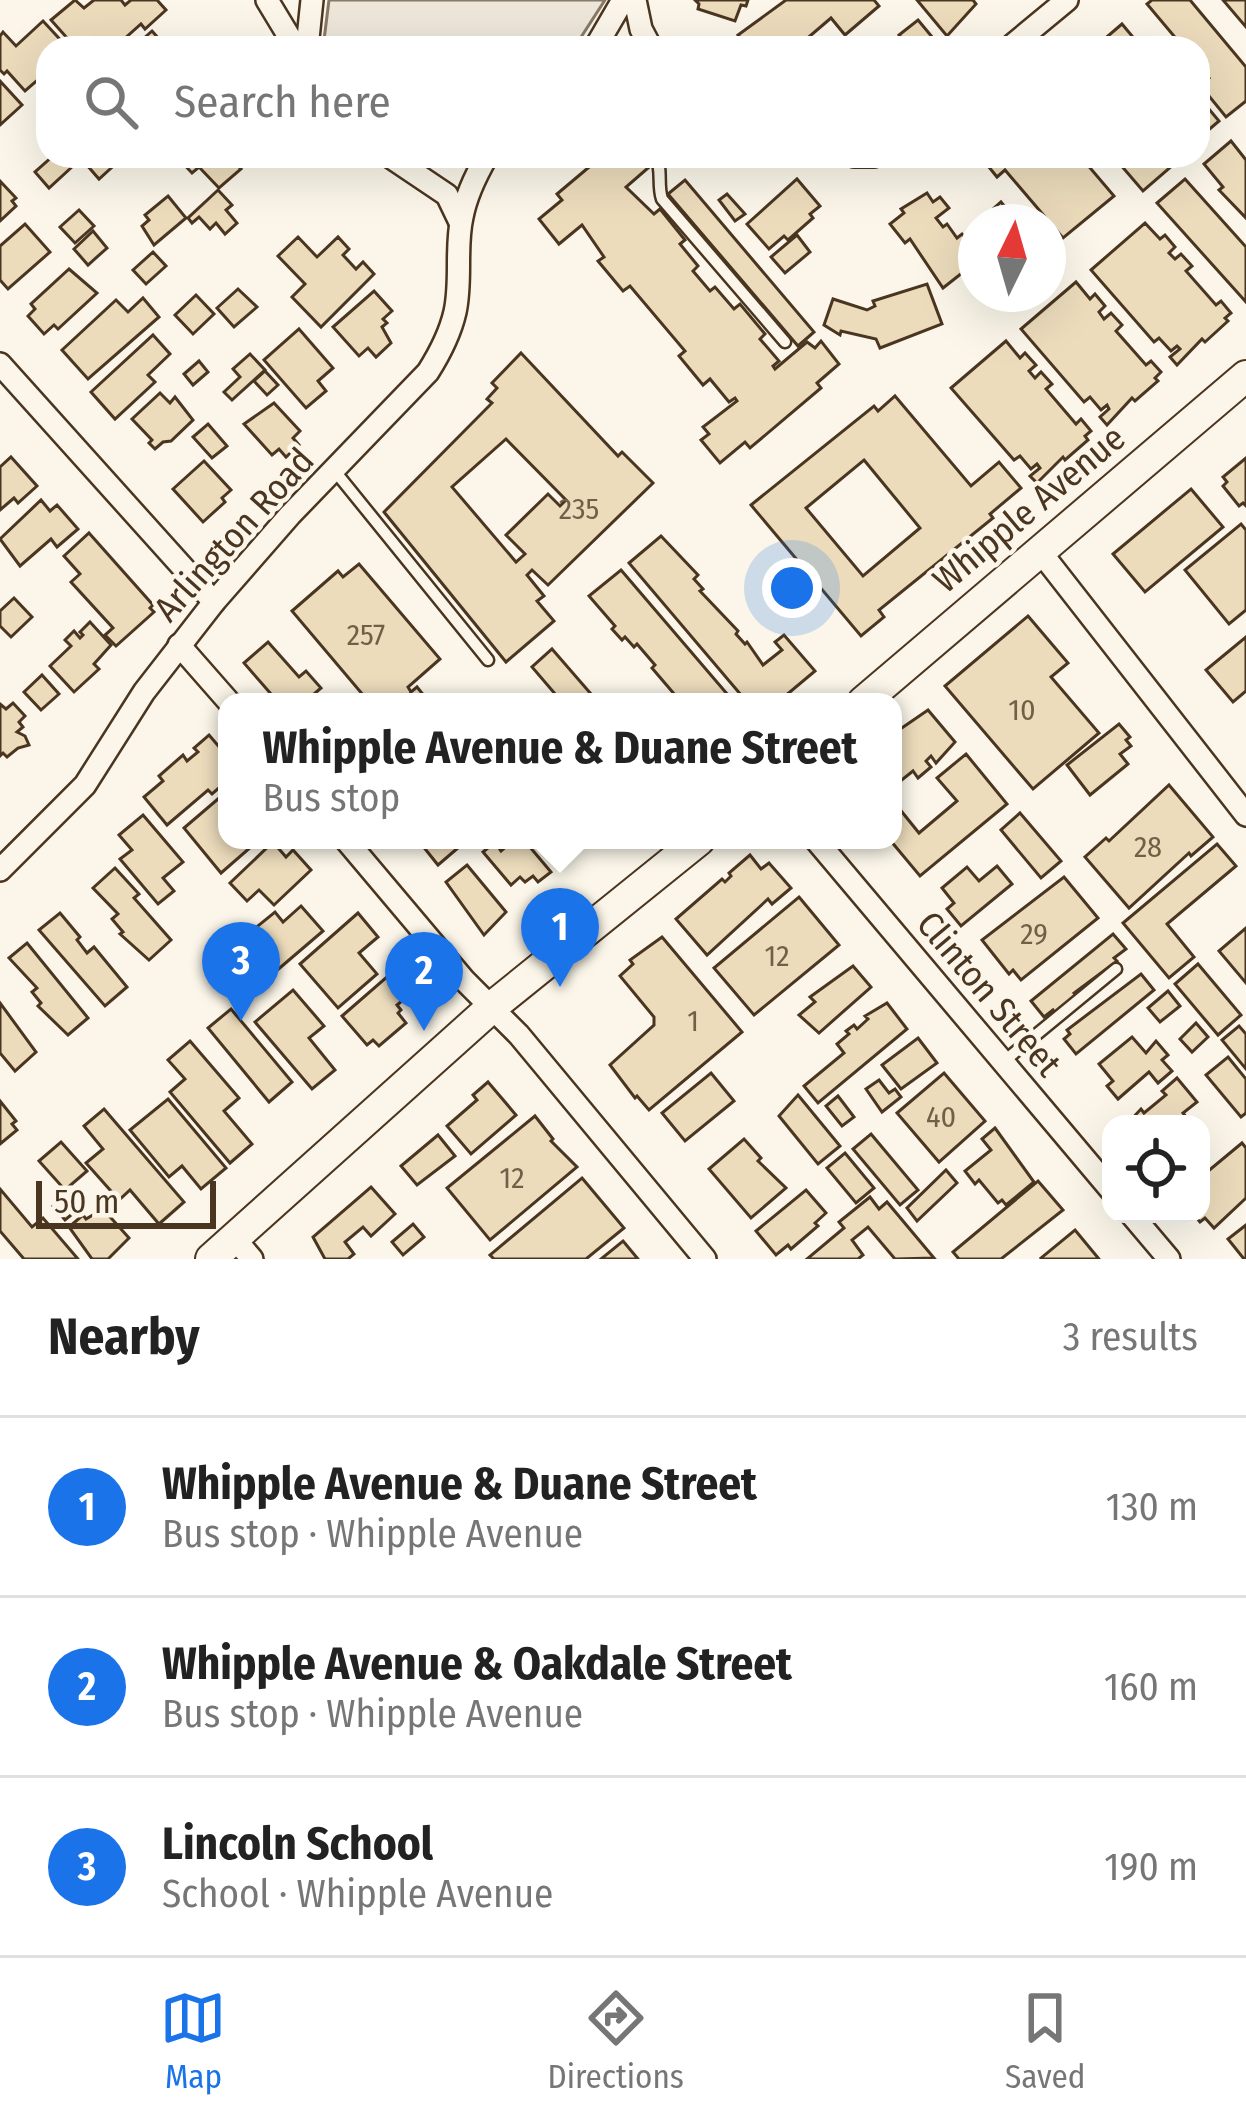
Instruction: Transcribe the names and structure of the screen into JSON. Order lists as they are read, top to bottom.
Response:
{
  "streets": {
    "main road": ["Whipple Avenue"],
    "street": ["Arlington Road", "Clinton Street"]
  },
  "house_numbers": [
    "235",
    "257",
    "10",
    "28",
    "29",
    "12",
    "1",
    "40",
    "12"
  ],
  "scale_bar": "50 m",
  "north": "top",
  "page": {
    "search": "Search here",
    "popup": ["Whipple Avenue & Duane Street", "Bus stop"],
    "pins": ["1", "3", "2"],
    "scale": "50 m",
    "heading": ["Nearby", "3 results"],
    "list": [
      {
        "mark": "1",
        "name": "Whipple Avenue & Duane Street",
        "note": "Bus stop · Whipple Avenue",
        "value": "130 m"
      },
      {
        "mark": "2",
        "name": "Whipple Avenue & Oakdale Street",
        "note": "Bus stop · Whipple Avenue",
        "value": "160 m"
      },
      {
        "mark": "3",
        "name": "Lincoln School",
        "note": "School · Whipple Avenue",
        "value": "190 m"
      }
    ],
    "nav": ["Map", "Directions", "Saved"]
  }
}
